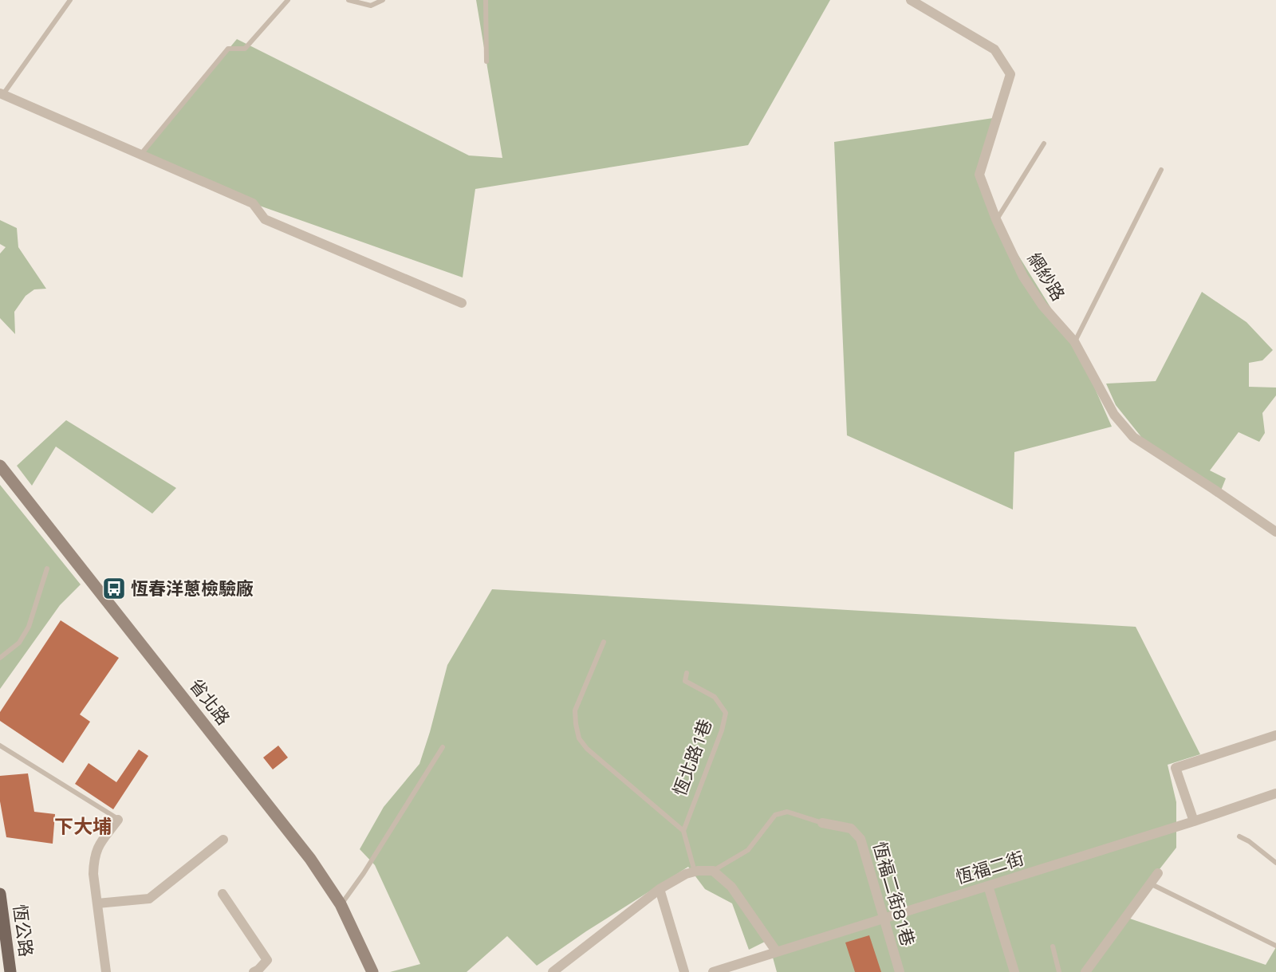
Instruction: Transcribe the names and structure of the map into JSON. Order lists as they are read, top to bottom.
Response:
{
  "streets": {
    "main road": ["省北路", "恆公路"],
    "street": ["網紗路", "恆福二街", "恆福二街81巷"],
    "lane": ["恆北路1巷"]
  },
  "crossings": [
    ["恆福二街", "恆福二街81巷"]
  ],
  "districts": ["下大埔"],
  "places": {
    "bus stop": ["恆春洋蔥檢驗廠"]
  }
}
